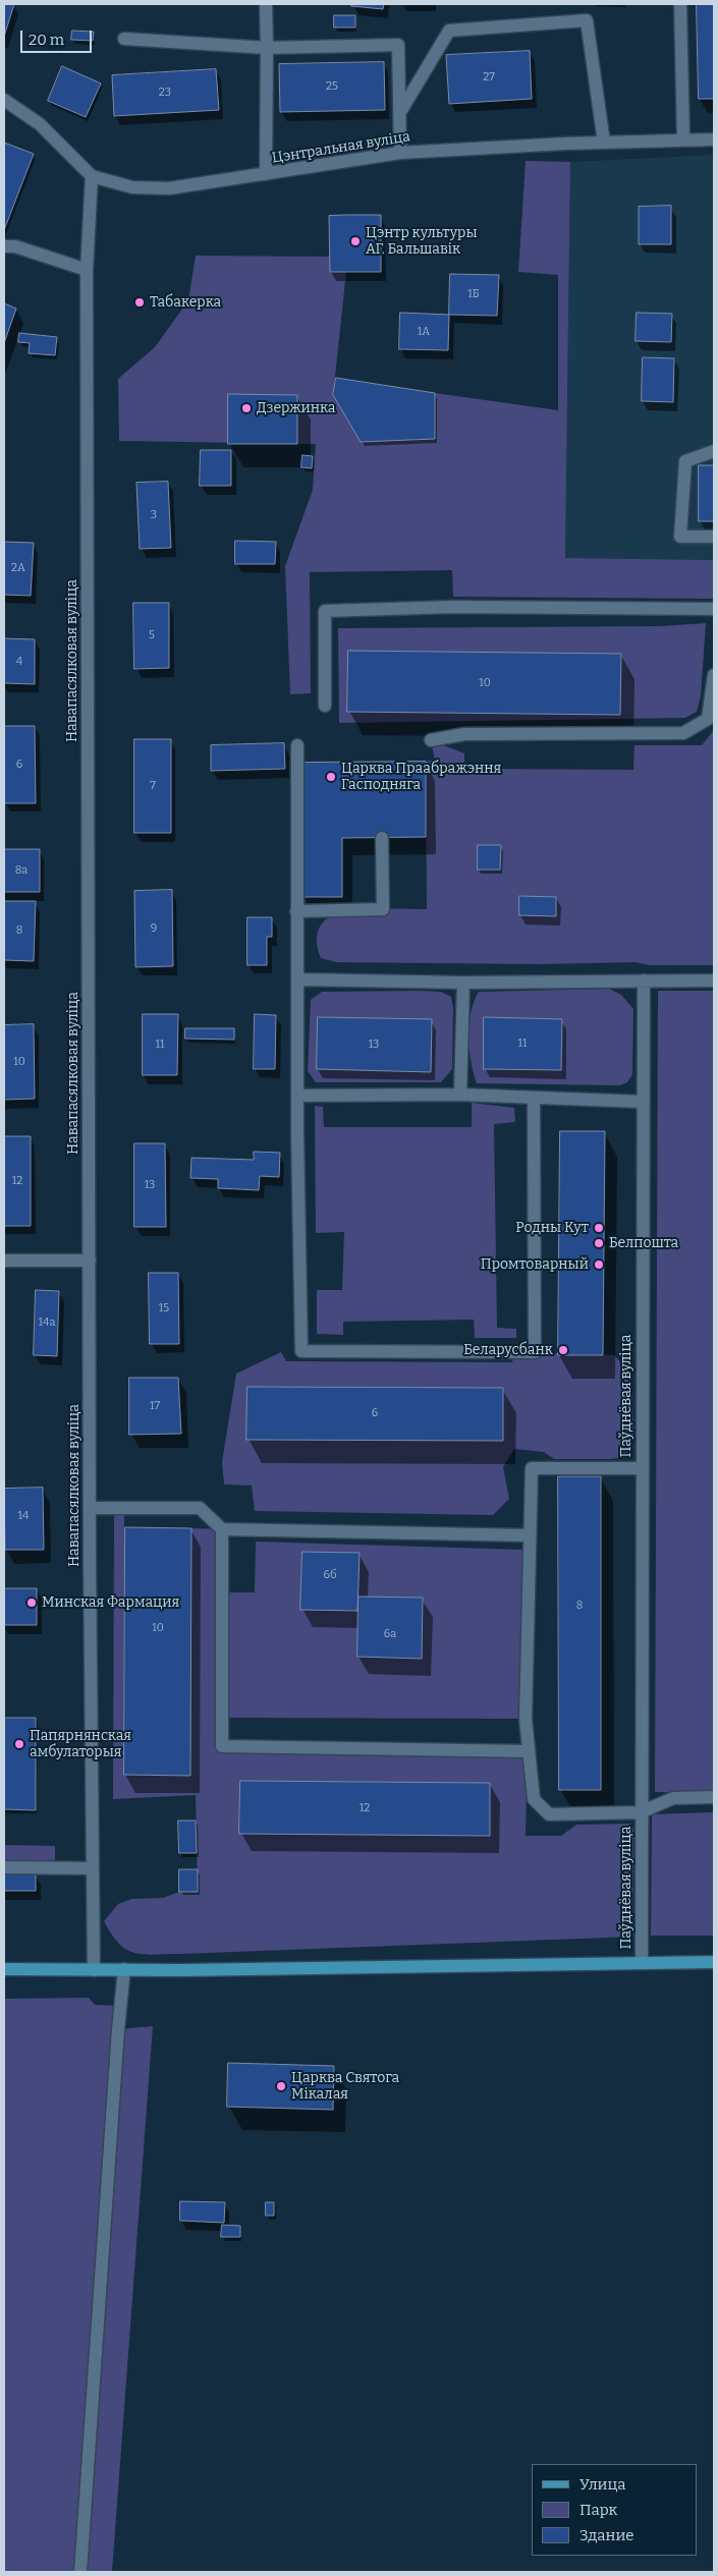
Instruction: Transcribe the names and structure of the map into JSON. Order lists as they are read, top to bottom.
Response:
{
  "streets": {
    "street": ["Цэнтральная вуліца", "Навапасялковая вуліца", "Паўднёвая вуліца"]
  },
  "crossings": [
    ["Цэнтральная вуліца", "Навапасялковая вуліца"]
  ],
  "places": [
    "Цэнтр культуры АГ. Бальшавік",
    "Табакерка",
    "Дзержинка",
    "Царква Праабражэння Гасподняга",
    "Родны Кут",
    "Белпошта",
    "Промтоварный",
    "Беларусбанк",
    "Минская Фармация",
    "Папярнянская амбулаторыя",
    "Царква Святога Мікалая"
  ],
  "house_numbers": [
    "27",
    "25",
    "23",
    "1Б",
    "1А",
    "3",
    "2А",
    "5",
    "4",
    "10",
    "6",
    "7",
    "8а",
    "9",
    "8",
    "11",
    "11",
    "13",
    "10",
    "12",
    "13",
    "15",
    "14а",
    "17",
    "6",
    "14",
    "6б",
    "8",
    "10",
    "6а",
    "12"
  ],
  "legend": ["Улица", "Парк", "Здание"],
  "scale_bar": "20 m"
}
